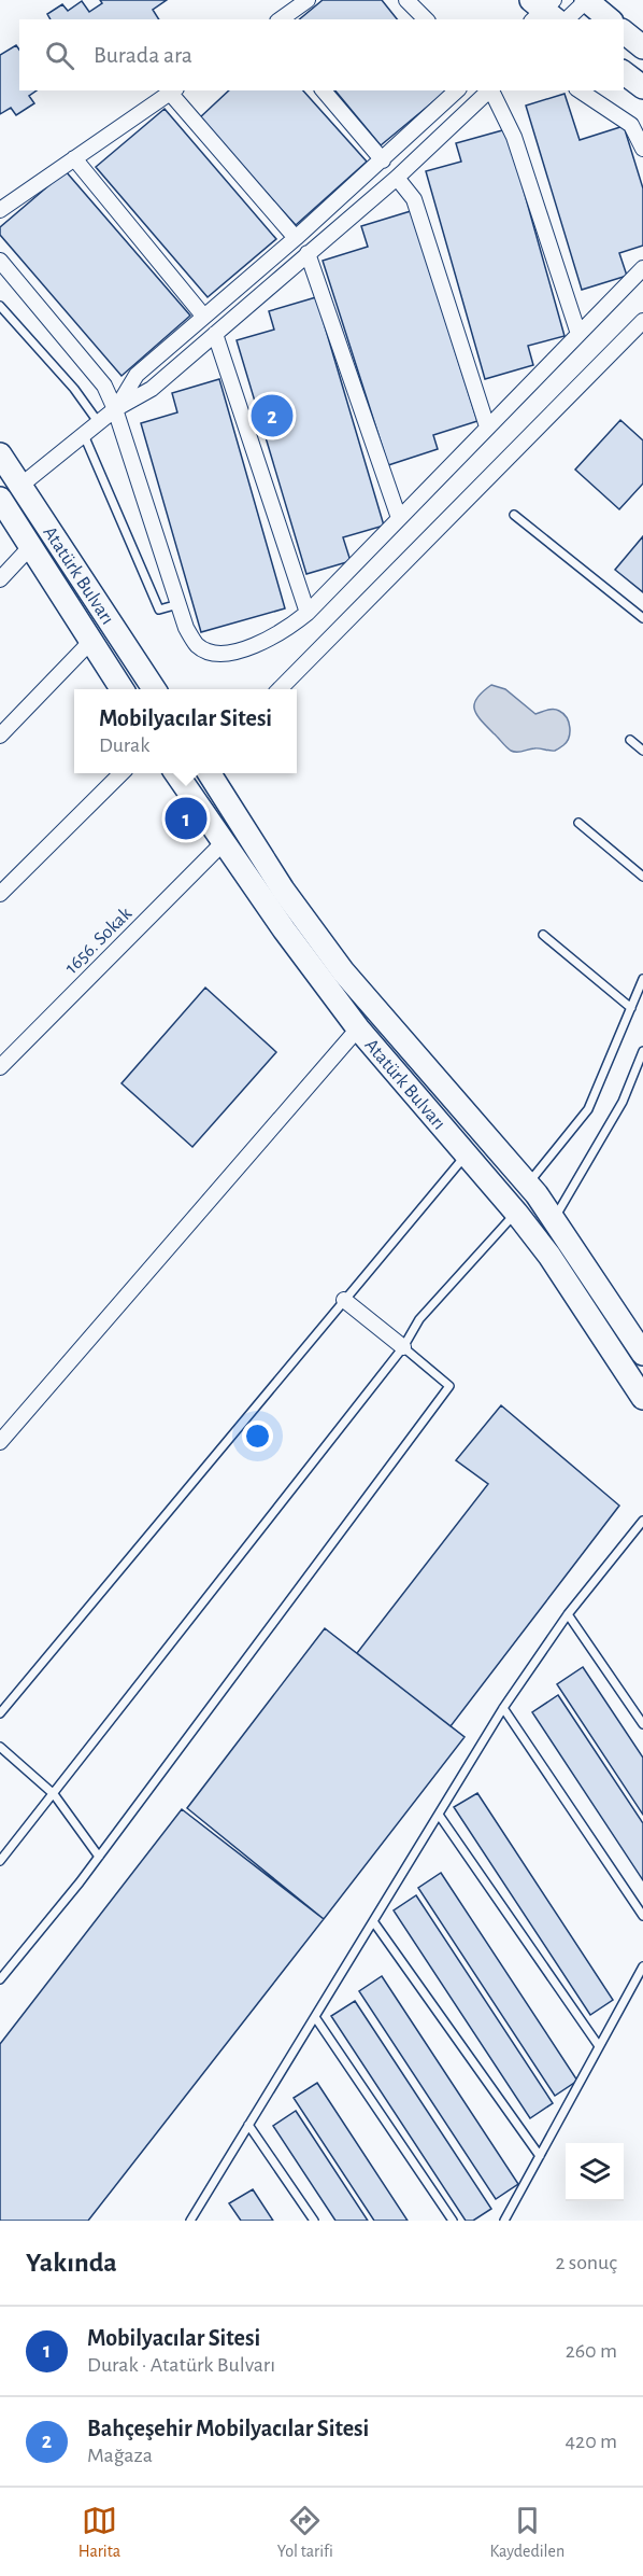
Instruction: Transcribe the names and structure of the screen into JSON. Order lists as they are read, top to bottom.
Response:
{
  "streets": {
    "main road": ["Atatürk Bulvarı"],
    "street": ["1656. Sokak"]
  },
  "crossings": [
    ["Atatürk Bulvarı", "1656. Sokak"]
  ],
  "page": {
    "search": "Burada ara",
    "pins": ["2", "1"],
    "popup": ["Mobilyacılar Sitesi", "Durak"],
    "heading": ["Yakında", "2 sonuç"],
    "list": [
      {
        "mark": "1",
        "name": "Mobilyacılar Sitesi",
        "note": "Durak · Atatürk Bulvarı",
        "value": "260 m"
      },
      {
        "mark": "2",
        "name": "Bahçeşehir Mobilyacılar Sitesi",
        "note": "Mağaza",
        "value": "420 m"
      }
    ],
    "nav": ["Harita", "Yol tarifi", "Kaydedilen"]
  }
}
